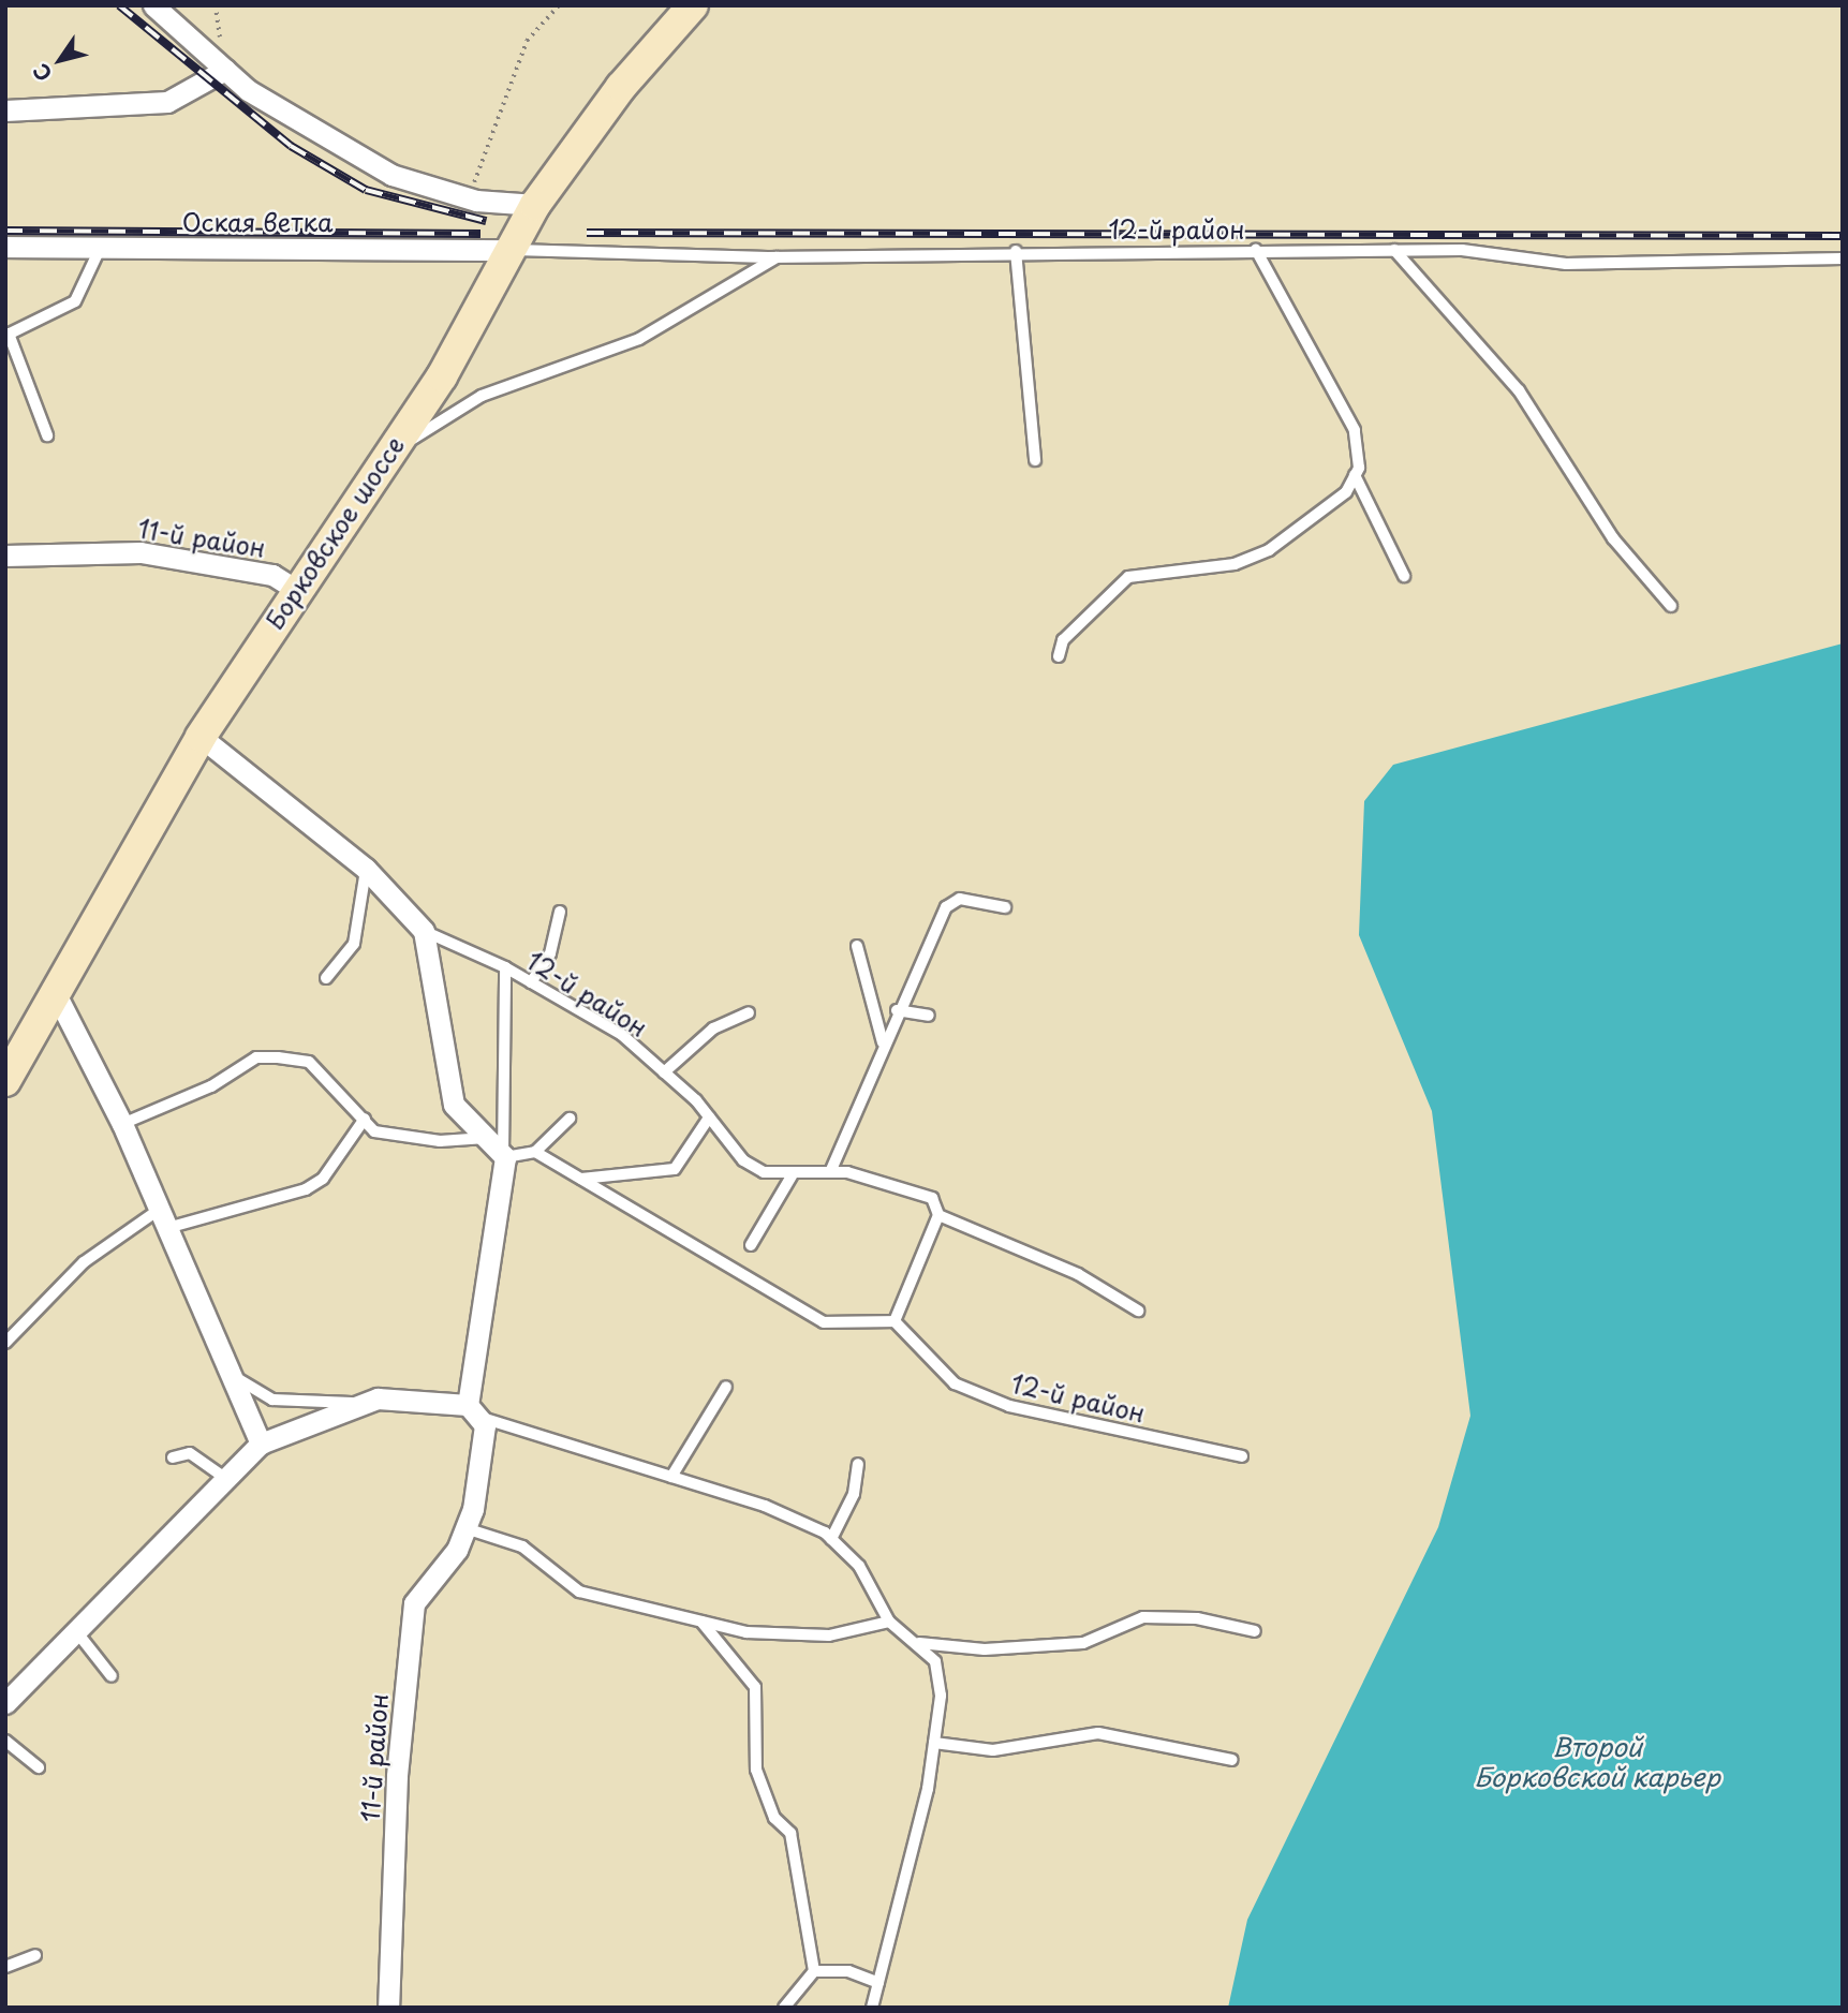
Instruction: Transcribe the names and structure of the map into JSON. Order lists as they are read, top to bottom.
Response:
{
  "streets": {
    "street": ["Оская ветка", "Борковское шоссе", "11-й район"],
    "lane": ["12-й район"]
  },
  "crossings": [
    ["Оская ветка", "12-й район"],
    ["Оская ветка", "Борковское шоссе"],
    ["12-й район", "Борковское шоссе"],
    ["Борковское шоссе", "11-й район"]
  ],
  "water": ["Второй Борковской карьер"],
  "north": "bottom left"
}
